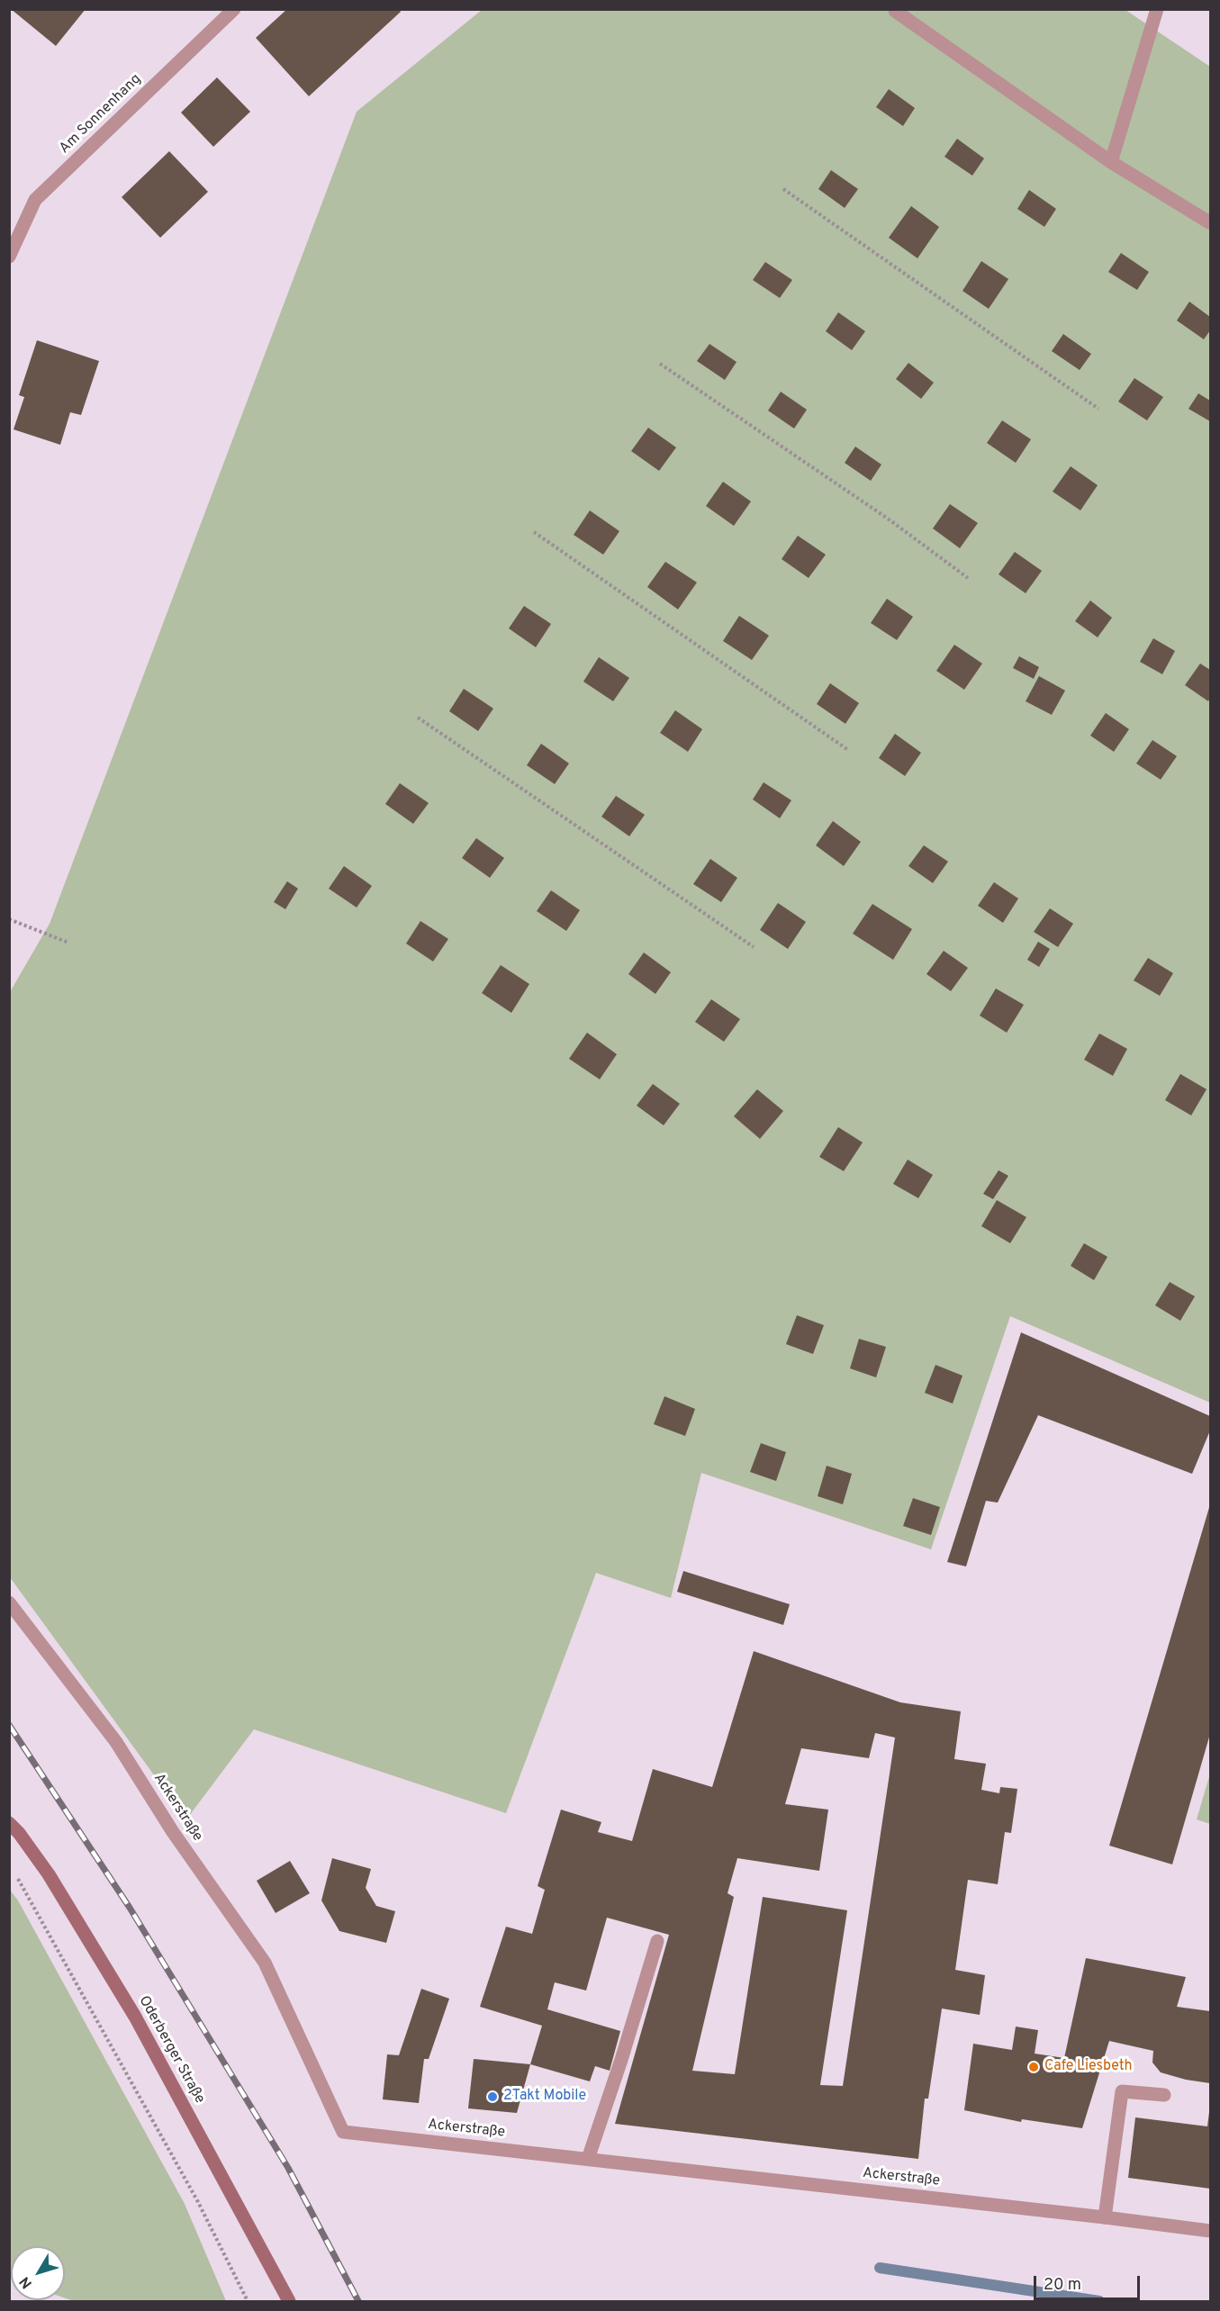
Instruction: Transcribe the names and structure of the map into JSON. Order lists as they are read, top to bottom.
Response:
{
  "streets": {
    "main road": ["Oderberger Straße"],
    "street": ["Am Sonnenhang", "Ackerstraße"]
  },
  "places": ["Cafe Liesbeth", "2Takt Mobile"],
  "scale_bar": "20 m",
  "north": "bottom left"
}
